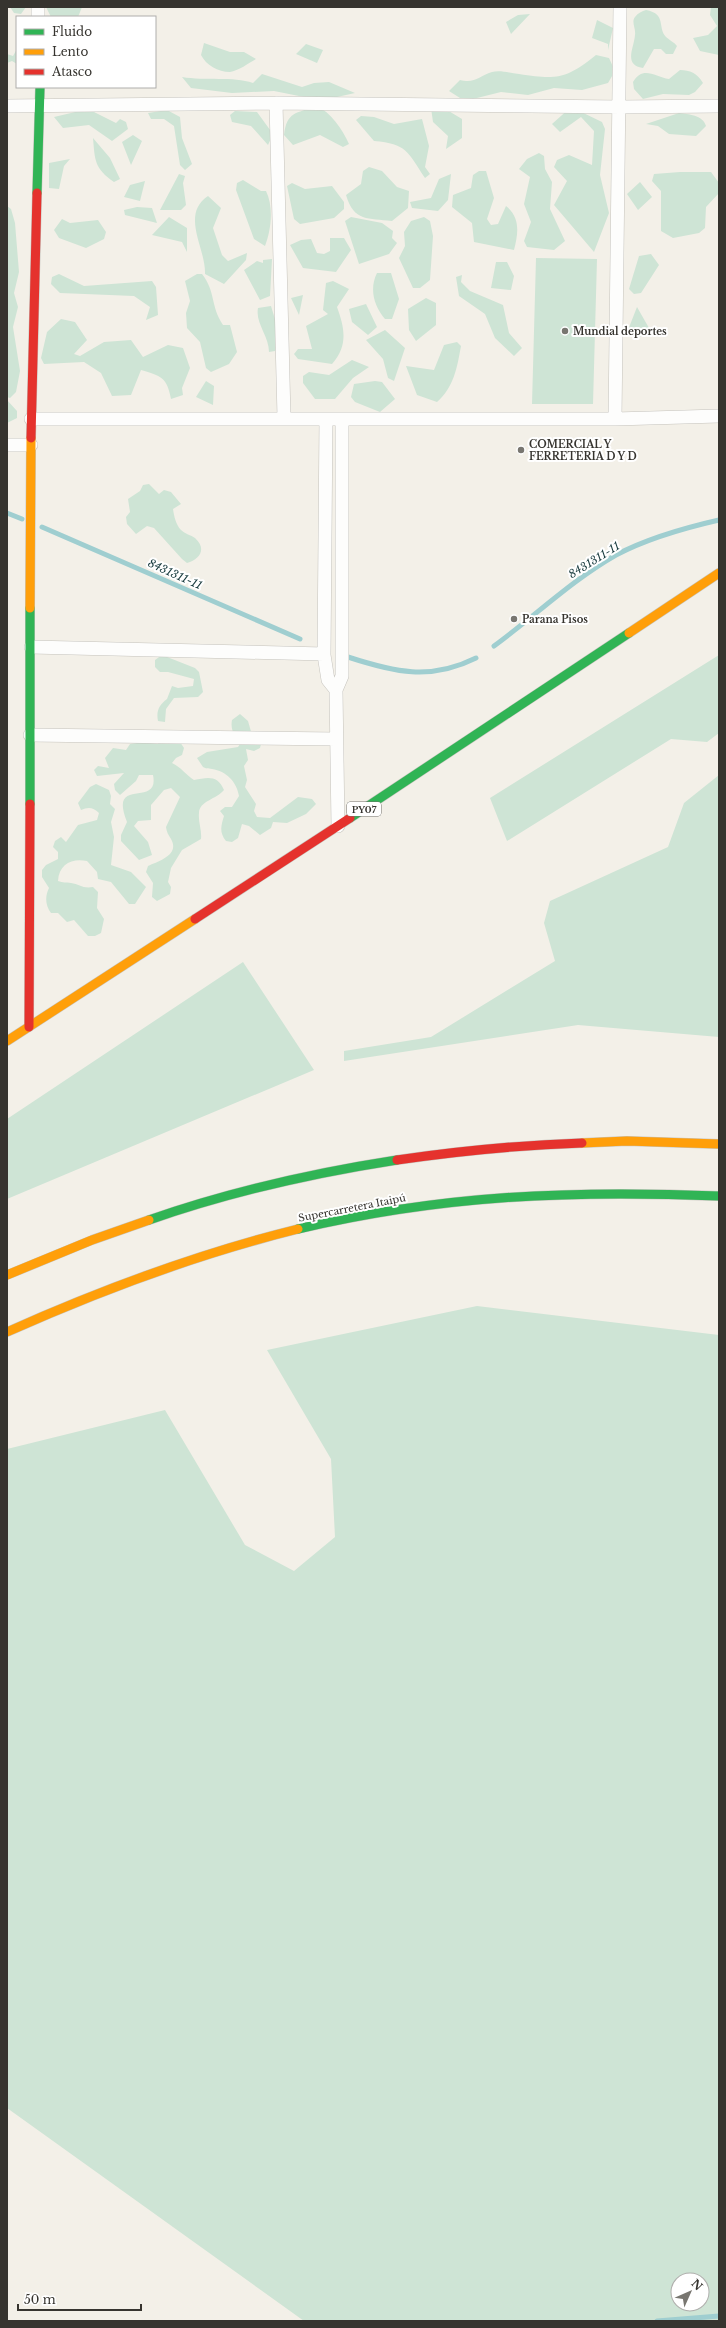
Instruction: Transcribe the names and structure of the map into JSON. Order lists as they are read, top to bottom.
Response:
{
  "streets": {
    "main road": ["PY07", "Supercarretera Itaipú"]
  },
  "water": ["8431311-11"],
  "places": ["Mundial deportes", "COMERCIAL Y FERRETERIA D Y D", "Parana Pisos"],
  "legend": ["Fluido", "Lento", "Atasco"],
  "scale_bar": "50 m",
  "north": "top right"
}
